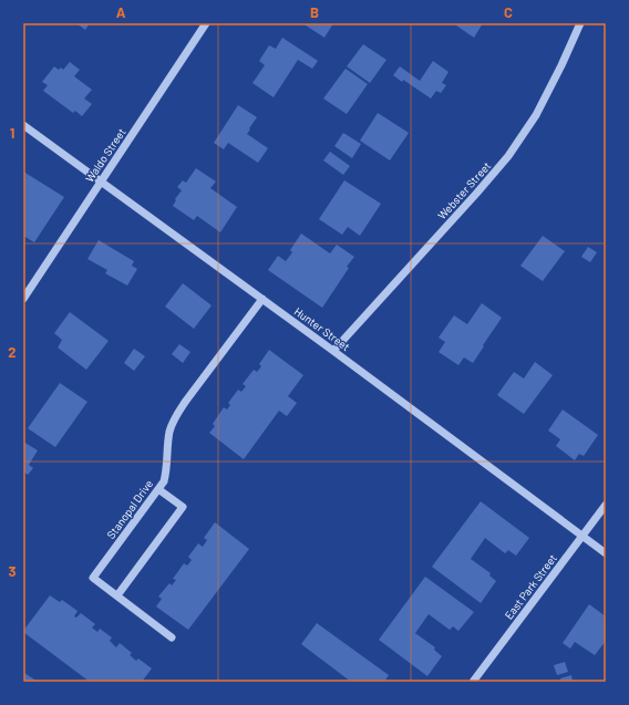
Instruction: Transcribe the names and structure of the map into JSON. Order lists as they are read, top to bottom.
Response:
{
  "streets": {
    "street": [
      "Waldo Street",
      "Webster Street",
      "Hunter Street",
      "Stanopal Drive",
      "East Park Street"
    ]
  },
  "crossings": [
    ["Waldo Street", "Hunter Street"],
    ["Webster Street", "Hunter Street"],
    ["Hunter Street", "Stanopal Drive"],
    ["Hunter Street", "East Park Street"]
  ],
  "grid": {
    "columns": ["A", "B", "C"],
    "rows": ["1", "2", "3"]
  }
}
